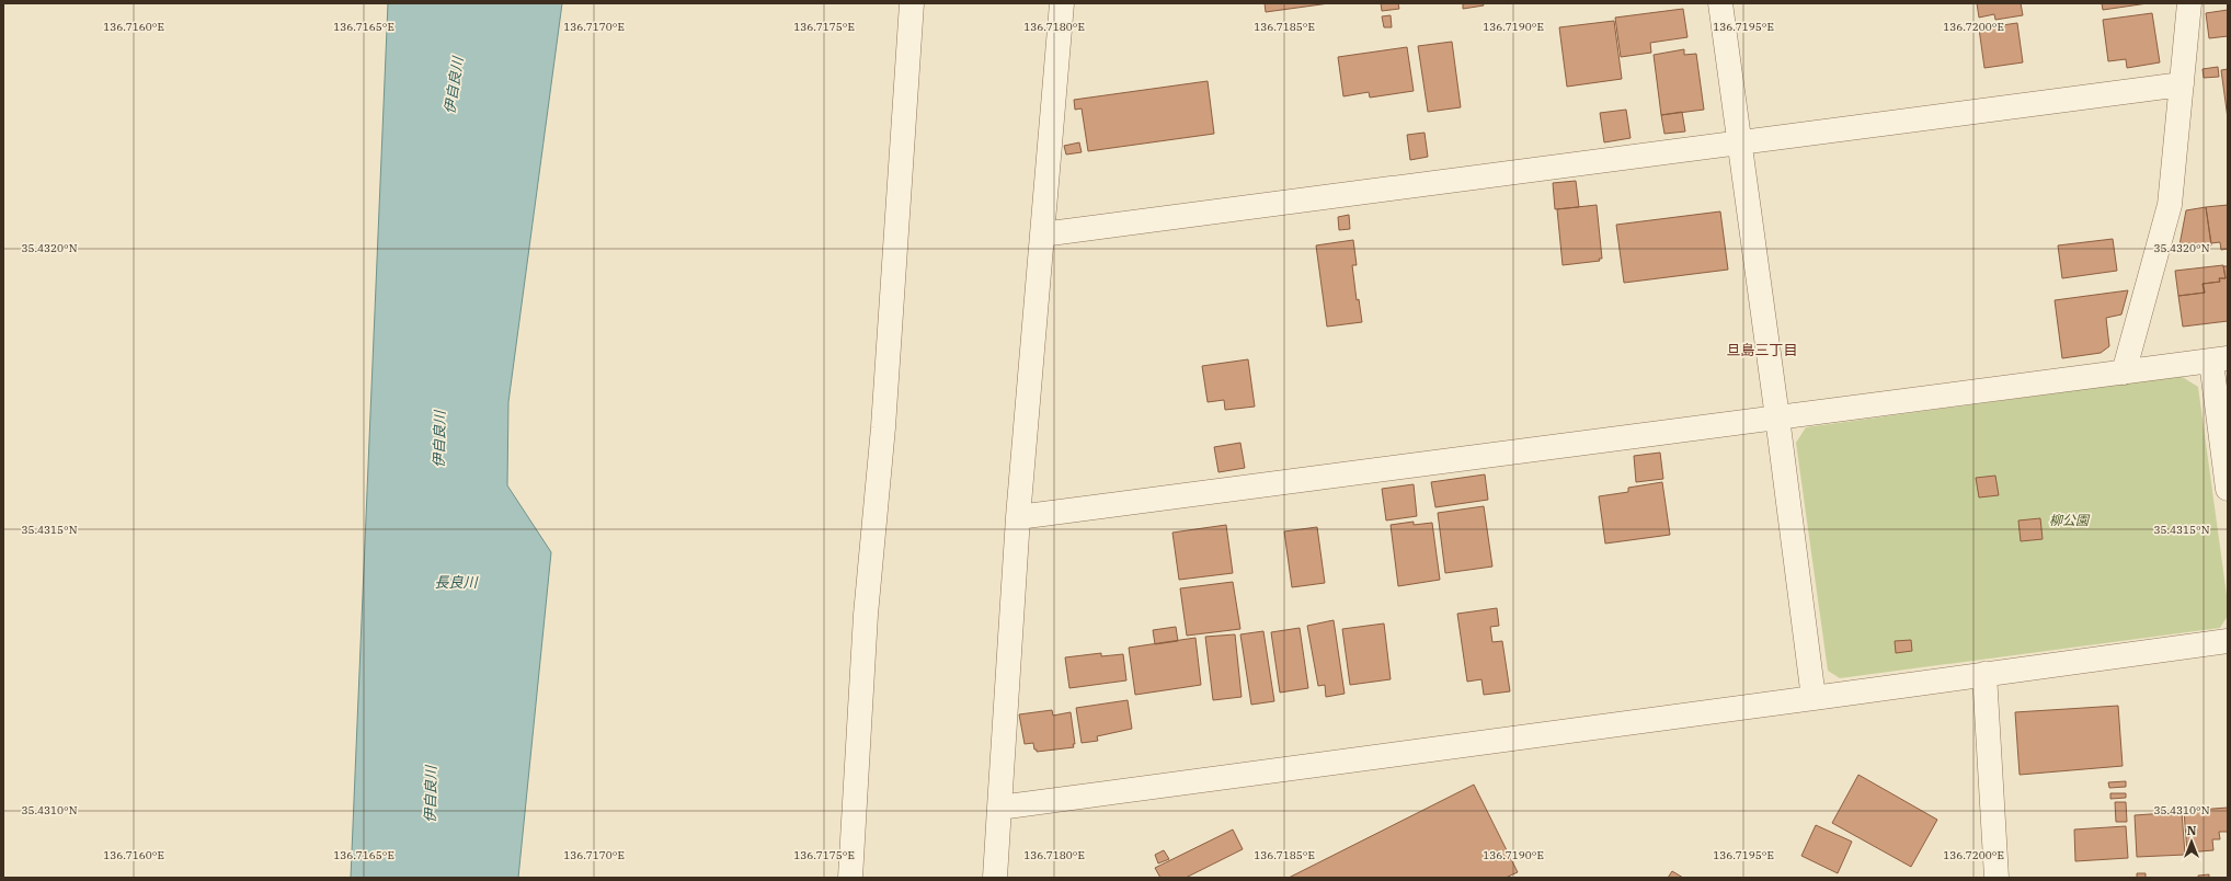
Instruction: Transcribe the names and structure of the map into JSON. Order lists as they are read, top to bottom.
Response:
{
  "districts": ["旦島三丁目"],
  "water": ["伊自良川", "長良川"],
  "parks": ["柳公園"],
  "north": "top",
  "coordinates": [
    "136.7160°E",
    "136.7165°E",
    "136.7170°E",
    "136.7175°E",
    "136.7180°E",
    "136.7185°E",
    "136.7190°E",
    "136.7195°E",
    "136.7200°E",
    "35.4320°N",
    "35.4315°N",
    "35.4310°N"
  ]
}
